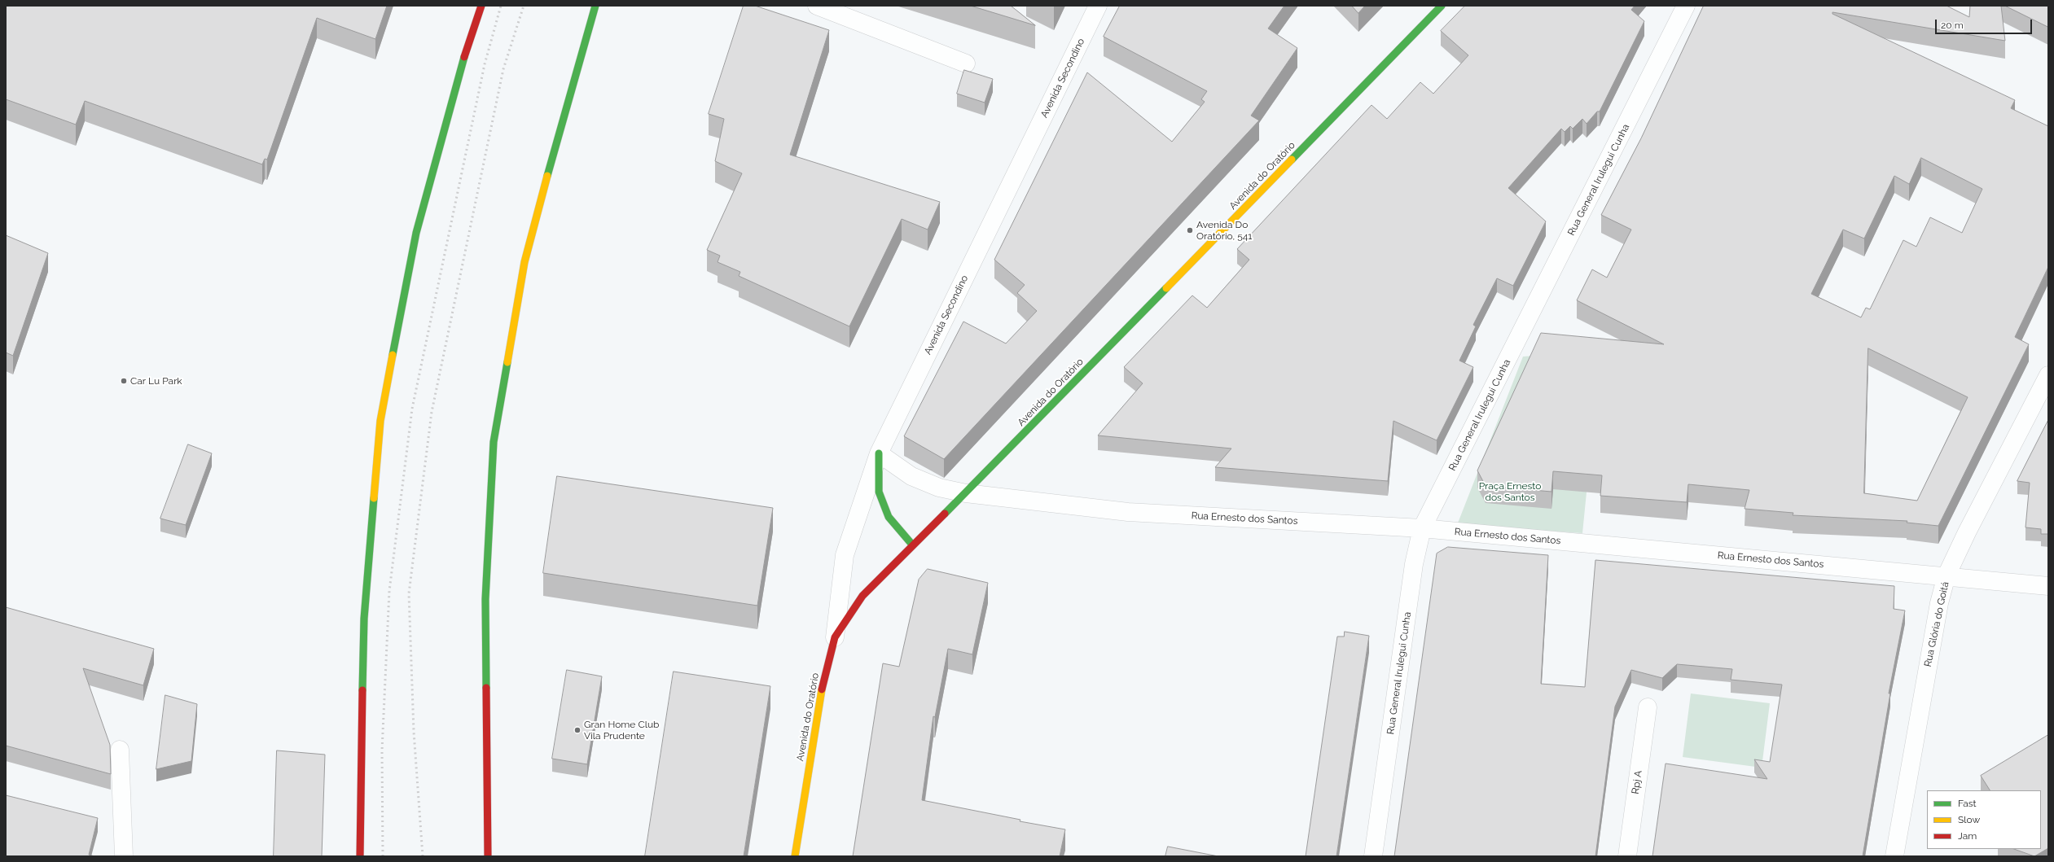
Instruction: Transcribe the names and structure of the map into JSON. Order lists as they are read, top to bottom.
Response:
{
  "streets": {
    "main road": ["Avenida do Oratório"],
    "street": [
      "Avenida Secondino",
      "Rua General Irulegui Cunha",
      "Rua Ernesto dos Santos",
      "Rua Glória do Goitá",
      "Rpj A"
    ]
  },
  "crossings": [
    ["Avenida Secondino", "Avenida do Oratório"],
    ["Avenida Secondino", "Rua Ernesto dos Santos"],
    ["Avenida do Oratório", "Rua Ernesto dos Santos"],
    ["Rua General Irulegui Cunha", "Rua Ernesto dos Santos"],
    ["Rua Ernesto dos Santos", "Rua Glória do Goitá"]
  ],
  "parks": ["Praça Ernesto dos Santos"],
  "places": ["Avenida Do Oratório, 541", "Car Lu Park", "Gran Home Club Vila Prudente"],
  "legend": ["Fast", "Slow", "Jam"],
  "scale_bar": "20 m"
}
